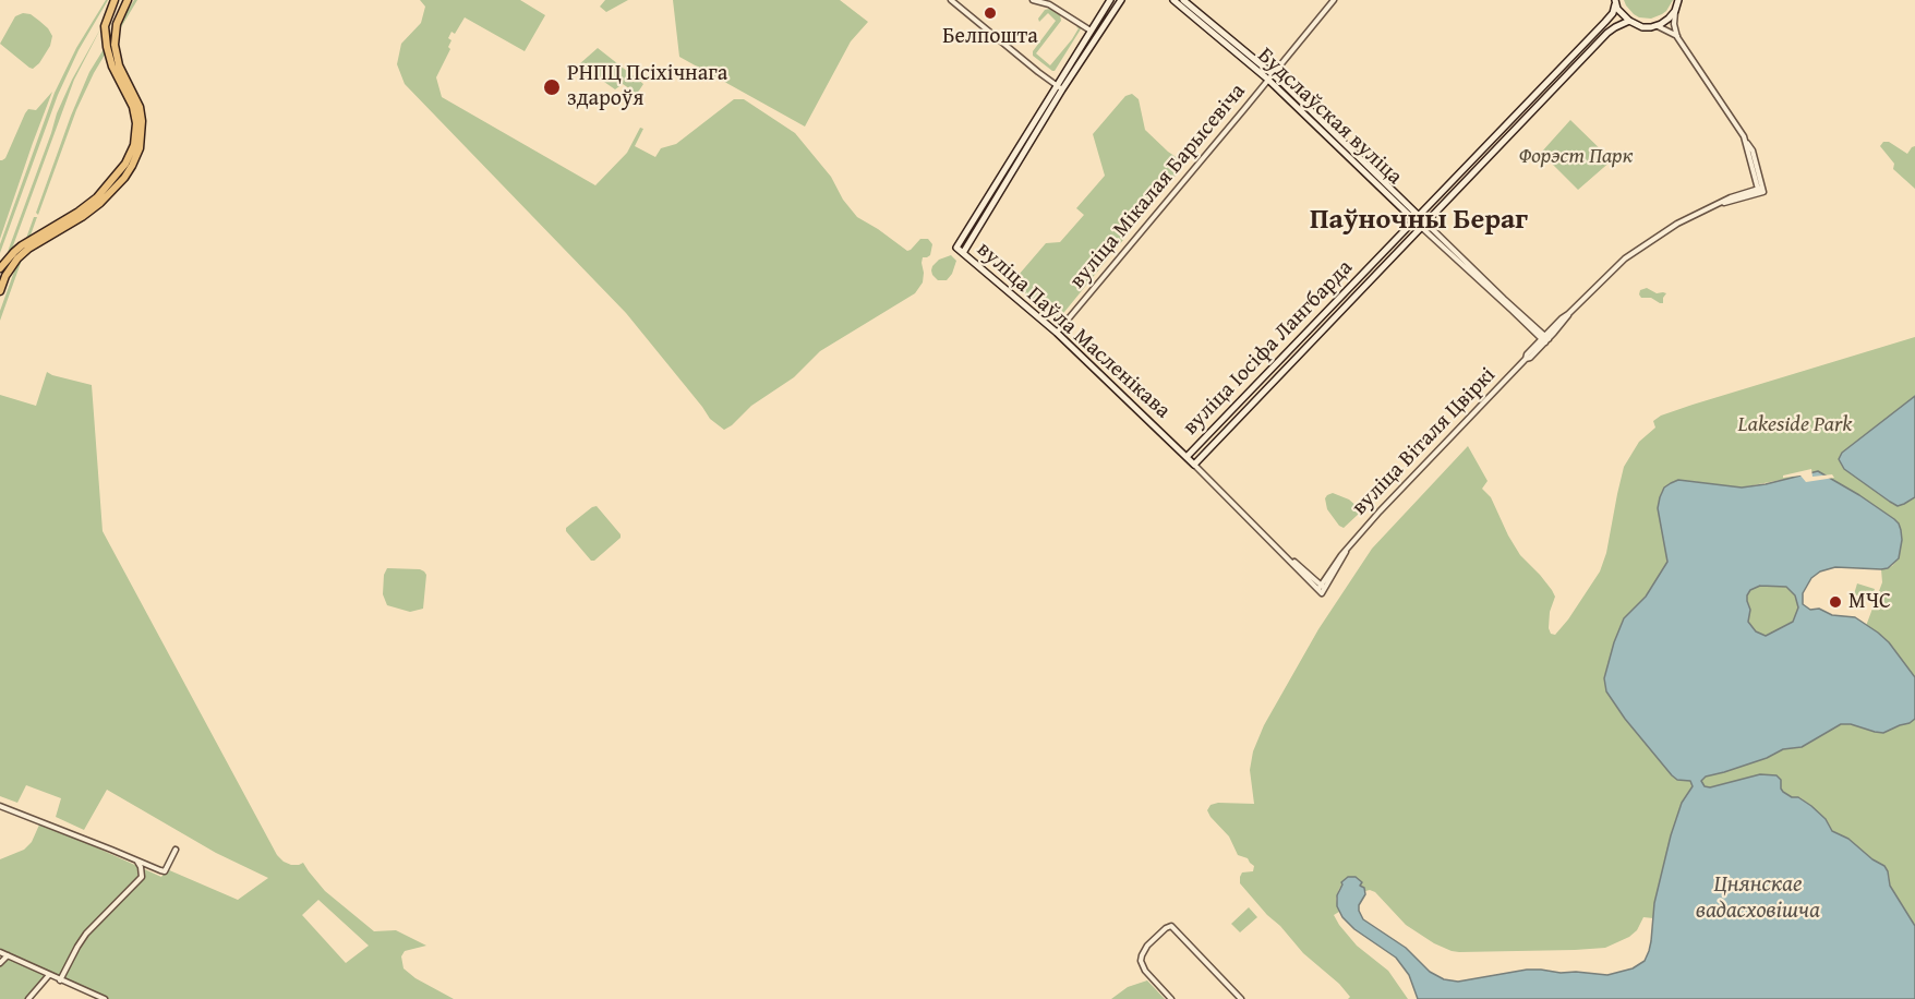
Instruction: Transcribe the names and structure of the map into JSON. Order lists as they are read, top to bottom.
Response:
{
  "streets": {
    "street": [
      "Будслаўская вуліца",
      "вуліца Мікалая Барысевіча",
      "вуліца Паўла Масленікава",
      "вуліца Іосіфа Лангбарда",
      "вуліца Віталя Цвіркі"
    ]
  },
  "crossings": [
    ["Будслаўская вуліца", "вуліца Мікалая Барысевіча"],
    ["Будслаўская вуліца", "вуліца Іосіфа Лангбарда"],
    ["Будслаўская вуліца", "вуліца Віталя Цвіркі"],
    ["вуліца Мікалая Барысевіча", "вуліца Паўла Масленікава"],
    ["вуліца Паўла Масленікава", "вуліца Іосіфа Лангбарда"],
    ["вуліца Паўла Масленікава", "вуліца Віталя Цвіркі"]
  ],
  "districts": ["Паўночны Бераг"],
  "water": ["Цнянскае вадасховішча"],
  "parks": ["Форэст Парк", "Lakeside Park"],
  "places": ["Белпошта", "РНПЦ Псіхічнага здароўя", "МЧС"]
}
